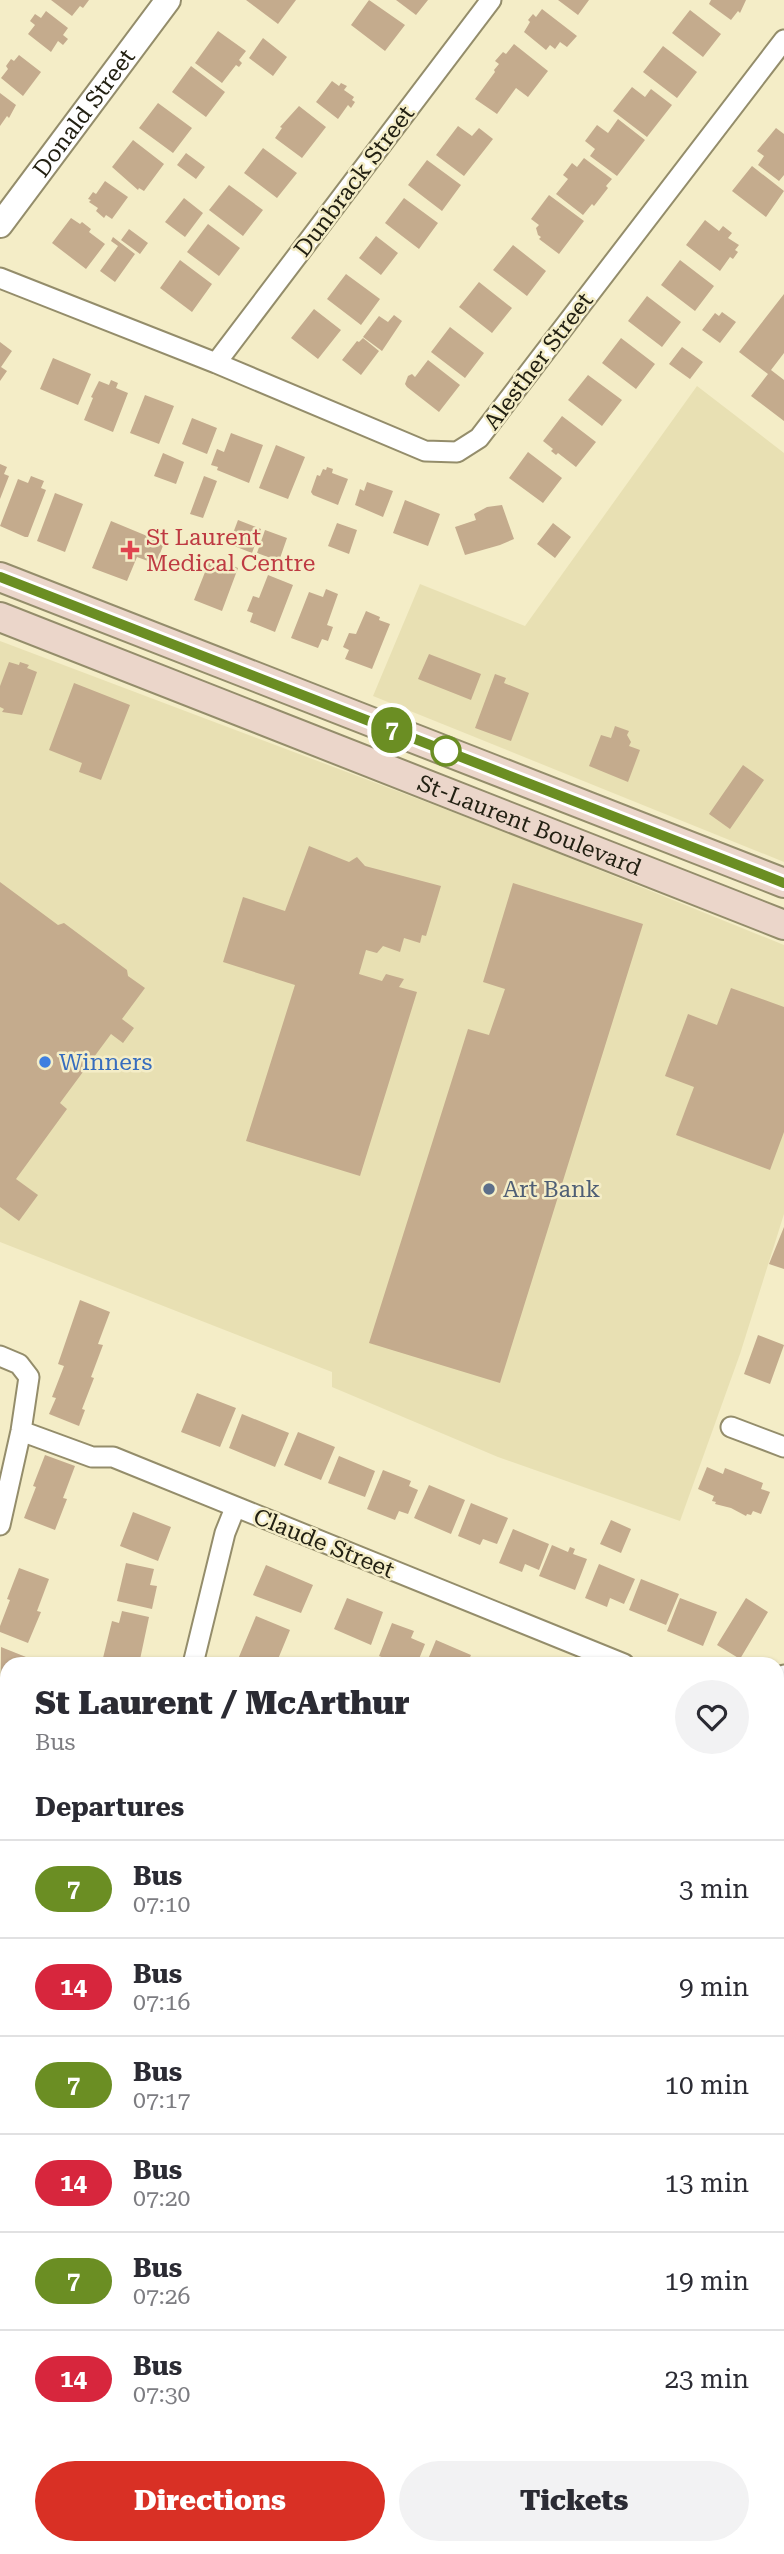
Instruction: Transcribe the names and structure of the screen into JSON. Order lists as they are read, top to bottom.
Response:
{
  "streets": {
    "main road": ["St-Laurent Boulevard"],
    "street": [
      "Donald Street",
      "Dunbrack Street",
      "Alesther Street",
      "Claude Street"
    ]
  },
  "crossings": [
    ["Dunbrack Street", "Alesther Street"]
  ],
  "places": {
    "health": ["St Laurent Medical Centre"],
    "other": ["Winners", "Art Bank"]
  },
  "lines": ["bus line 7"],
  "page": {
    "on_map": "7",
    "heading": [
      ["St Laurent / McArthur", "Bus"],
      "Departures"
    ],
    "list": [
      {
        "mark": "7",
        "name": "Bus",
        "note": "07:10",
        "value": "3 min"
      },
      {
        "mark": "14",
        "name": "Bus",
        "note": "07:16",
        "value": "9 min"
      },
      {
        "mark": "7",
        "name": "Bus",
        "note": "07:17",
        "value": "10 min"
      },
      {
        "mark": "14",
        "name": "Bus",
        "note": "07:20",
        "value": "13 min"
      },
      {
        "mark": "7",
        "name": "Bus",
        "note": "07:26",
        "value": "19 min"
      },
      {
        "mark": "14",
        "name": "Bus",
        "note": "07:30",
        "value": "23 min"
      }
    ],
    "buttons": ["Directions", "Tickets"]
  }
}
